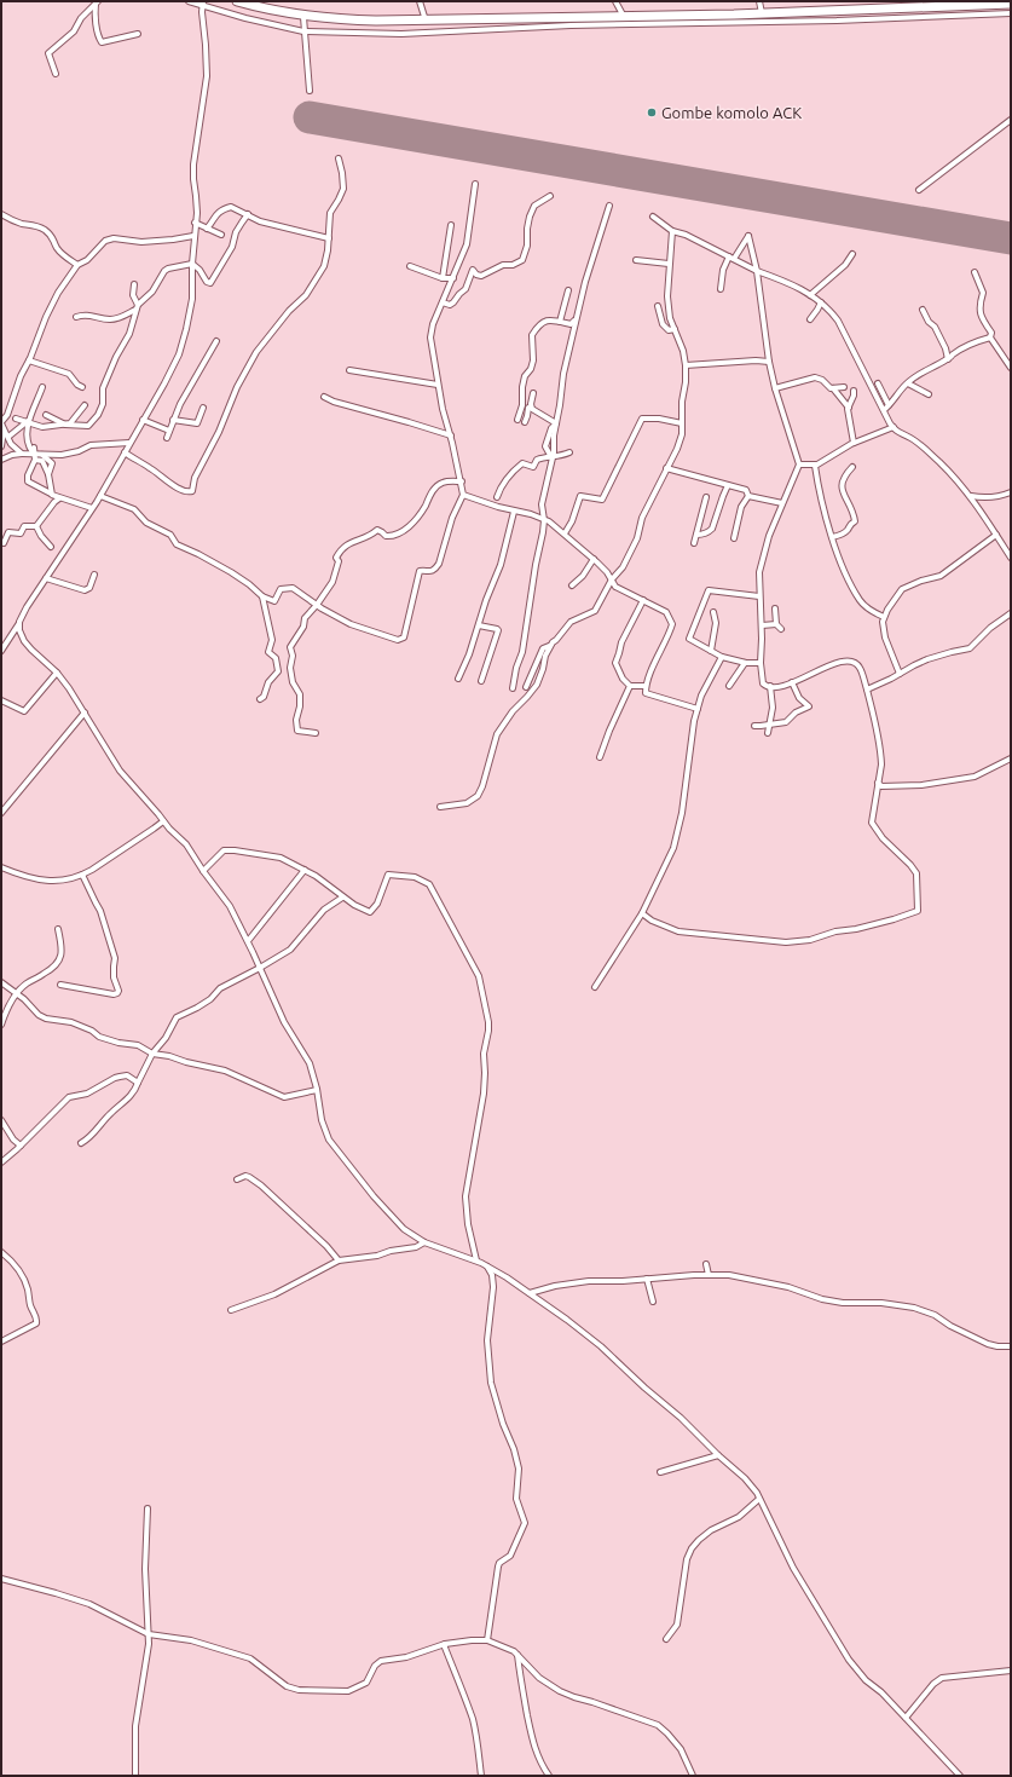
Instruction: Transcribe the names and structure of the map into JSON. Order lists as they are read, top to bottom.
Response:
{
  "places": ["Gombe komolo ACK"]
}
